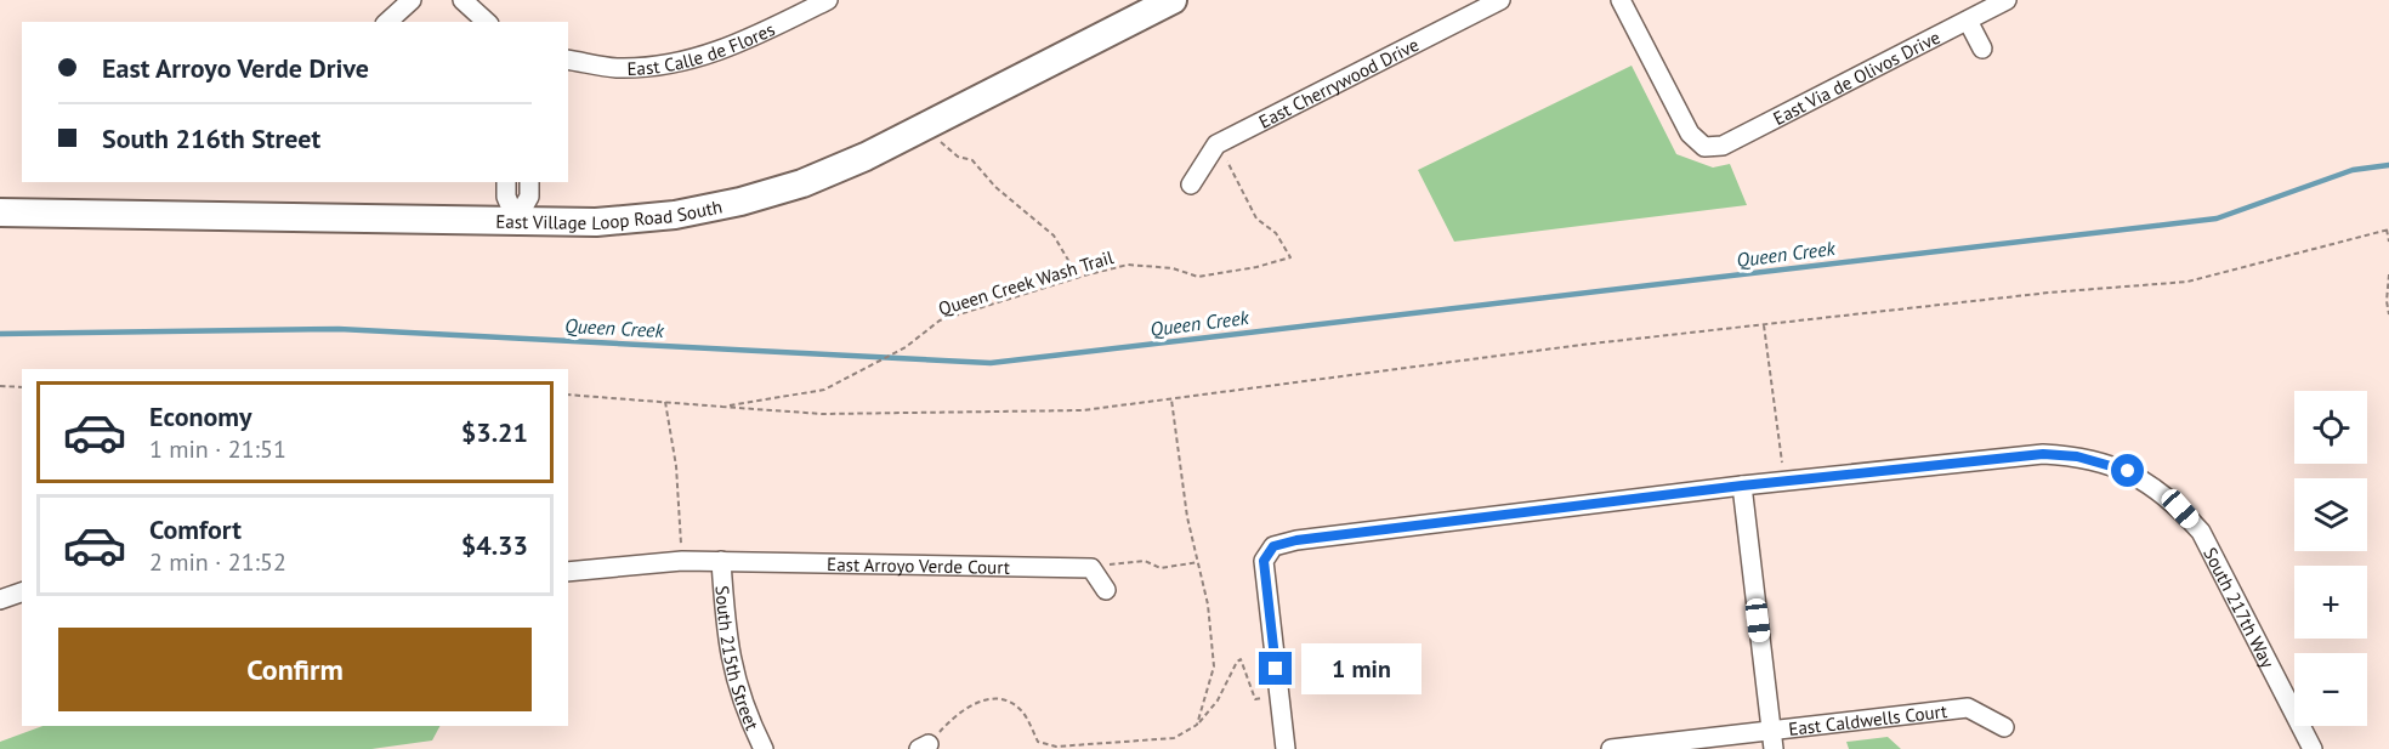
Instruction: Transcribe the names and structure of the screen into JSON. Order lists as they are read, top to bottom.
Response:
{
  "streets": {
    "street": [
      "East Calle de Flores",
      "East Via de Olivos Drive",
      "East Cherrywood Drive",
      "East Village Loop Road South",
      "East Arroyo Verde Court",
      "South 217th Way",
      "South 215th Street",
      "East Caldwells Court"
    ],
    "path": ["Queen Creek Wash Trail"]
  },
  "crossings": [
    ["East Cherrywood Drive", "Queen Creek Wash Trail"],
    ["East Arroyo Verde Court", "South 215th Street"]
  ],
  "water": ["Queen Creek"],
  "page": {
    "banner": ["East Arroyo Verde Drive", "South 216th Street"],
    "list": [
      {
        "name": "Economy",
        "note": "1 min · 21:51",
        "value": "$3.21"
      },
      {
        "name": "Comfort",
        "note": "2 min · 21:52",
        "value": "$4.33"
      }
    ],
    "map_buttons": ["+", "−"],
    "buttons": "Confirm",
    "bubble": "1 min"
  }
}
